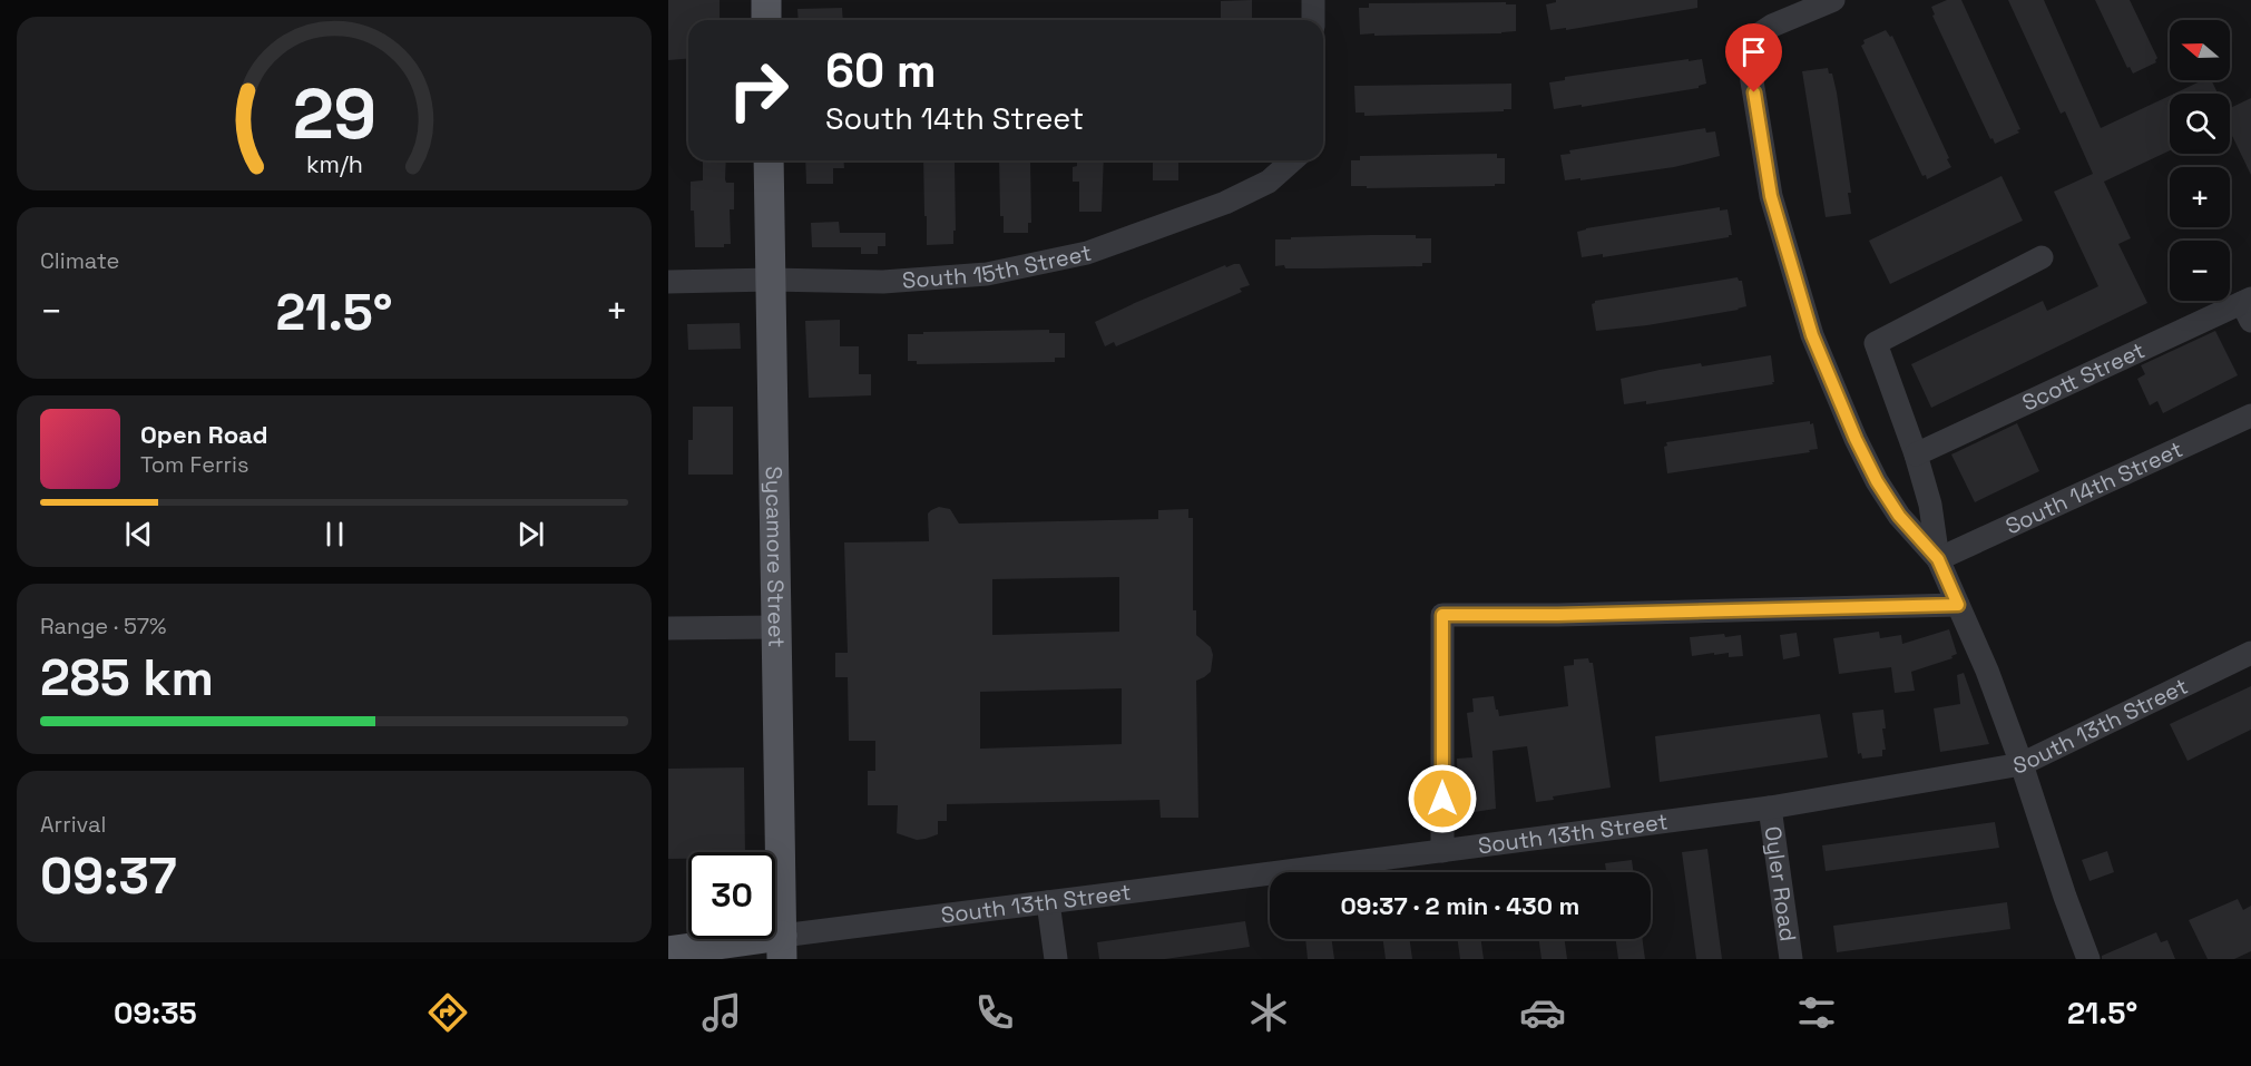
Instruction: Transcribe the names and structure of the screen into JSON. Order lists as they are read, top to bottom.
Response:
{
  "streets": {
    "main road": ["Sycamore Street", "South 13th Street"],
    "street": [
      "South 15th Street",
      "Scott Street",
      "South 14th Street",
      "Oyler Road"
    ]
  },
  "crossings": [
    ["South 15th Street", "Sycamore Street"],
    ["Sycamore Street", "South 13th Street"],
    ["South 13th Street", "Oyler Road"]
  ],
  "north": "left",
  "page": {
    "map_buttons": ["+", "−"],
    "turn": ["60 m", "South 14th Street"],
    "tile": [
      "Climate",
      ["Range · 57%", "285 km"],
      ["Arrival", "09:37"]
    ],
    "heat": ["−", "21.5°", "+"],
    "song": ["Open Road", "Tom Ferris"],
    "limit": "30",
    "trip": "09:37 · 2 min · 430 m",
    "tabs": ["09:35", "21.5°"],
    "gauge": ["29", "km/h"]
  }
}
